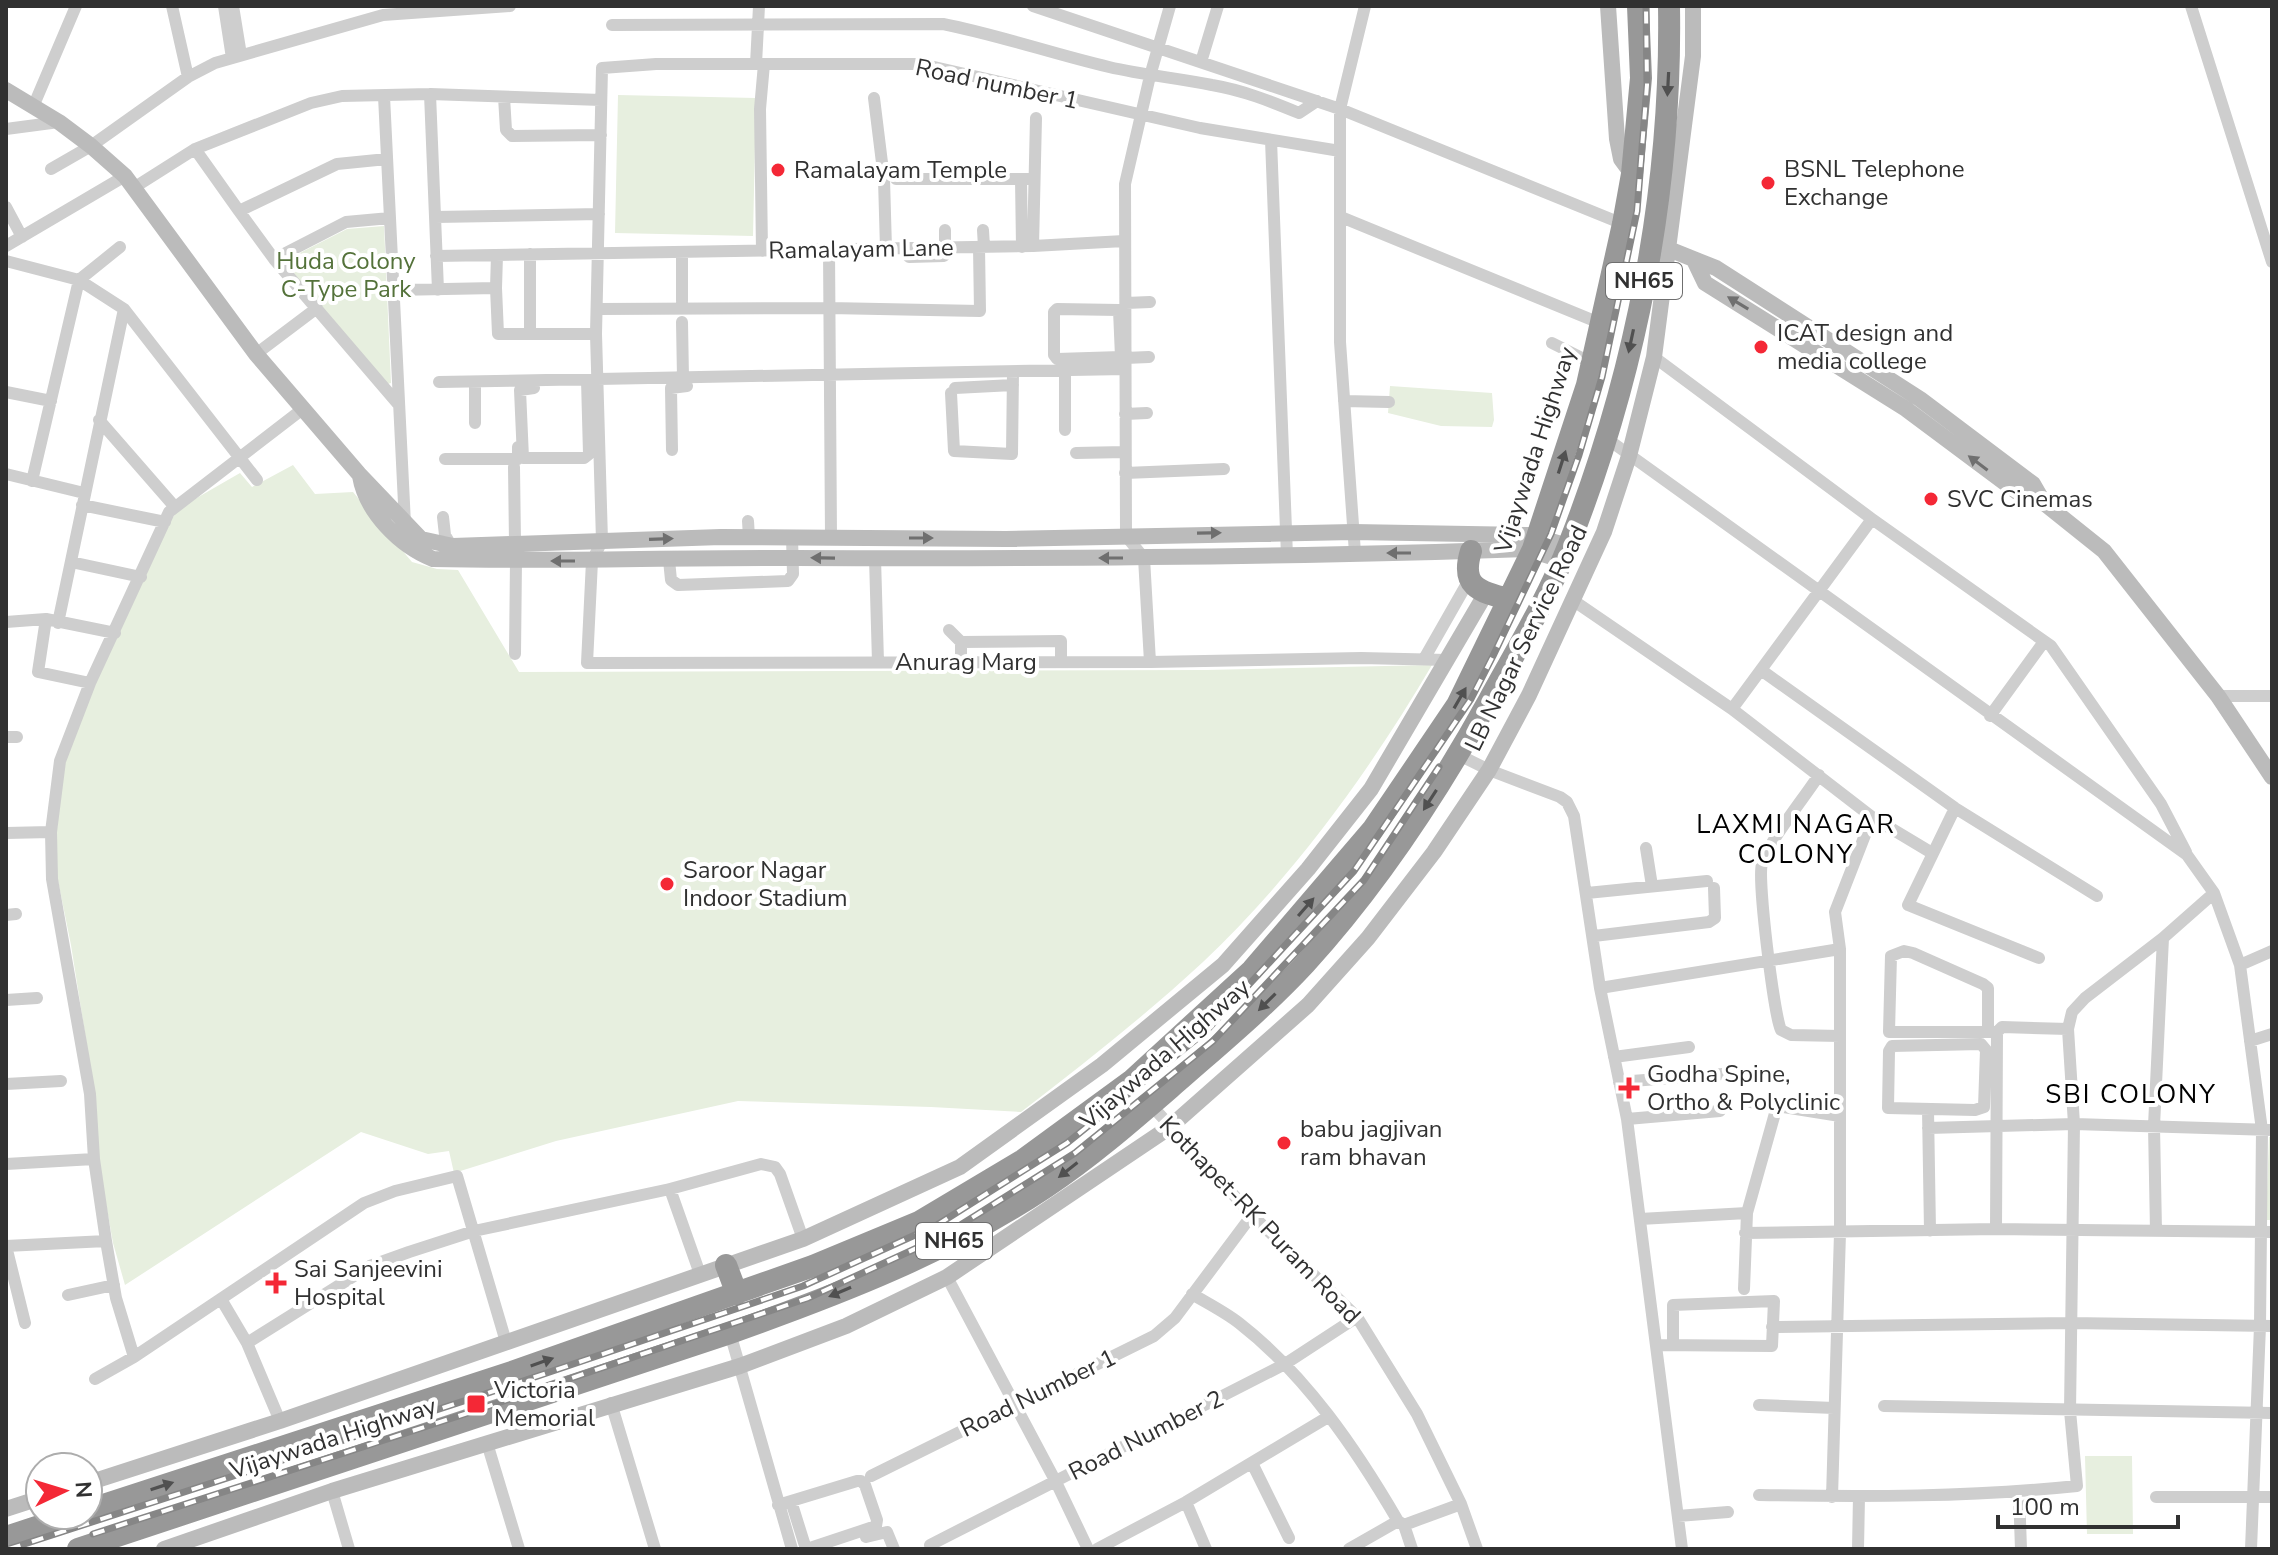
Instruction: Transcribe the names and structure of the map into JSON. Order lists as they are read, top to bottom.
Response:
{
  "streets": {
    "highway": ["NH65", "Vijaywada Highway"],
    "street": [
      "Road number 1",
      "Ramalayam Lane",
      "LB Nagar Service Road",
      "Anurag Marg",
      "Kothapet-RK Puram Road",
      "Road Number 1",
      "Road Number 2"
    ]
  },
  "crossings": [
    ["Vijaywada Highway", "LB Nagar Service Road"],
    ["Vijaywada Highway", "Kothapet-RK Puram Road"],
    ["LB Nagar Service Road", "Kothapet-RK Puram Road"],
    ["Kothapet-RK Puram Road", "Road Number 1"],
    ["Kothapet-RK Puram Road", "Road Number 2"]
  ],
  "districts": ["LAXMI NAGAR COLONY", "SBI COLONY"],
  "parks": ["Huda Colony C-Type Park"],
  "places": {
    "other": [
      "Ramalayam Temple",
      "BSNL Telephone Exchange",
      "ICAT design and media college",
      "SVC Cinemas",
      "Saroor Nagar Indoor Stadium",
      "babu jagjivan ram bhavan"
    ],
    "health": ["Godha Spine, Ortho & Polyclinic", "Sai Sanjeevini Hospital"],
    "transit": ["Victoria Memorial"]
  },
  "scale_bar": "100 m",
  "north": "right"
}
